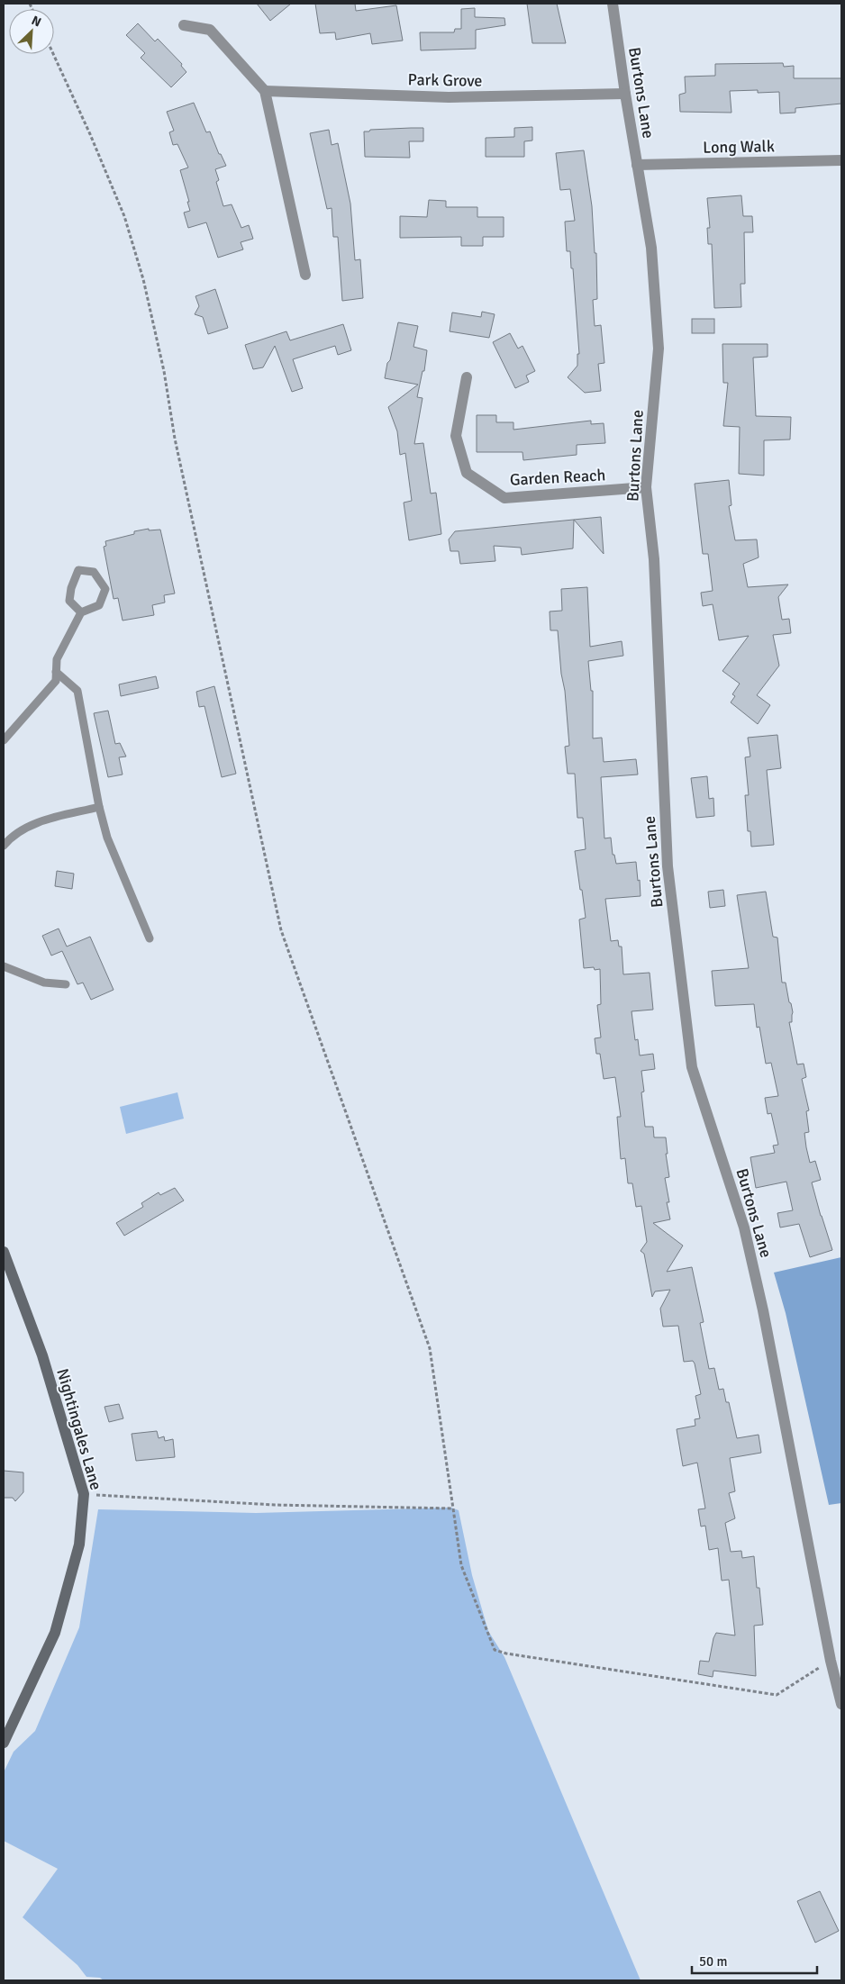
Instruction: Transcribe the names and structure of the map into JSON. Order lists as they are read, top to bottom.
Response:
{
  "streets": {
    "main road": ["Nightingales Lane"],
    "street": [
      "Park Grove",
      "Burtons Lane",
      "Long Walk",
      "Garden Reach"
    ]
  },
  "crossings": [
    ["Park Grove", "Burtons Lane"],
    ["Burtons Lane", "Long Walk"],
    ["Burtons Lane", "Garden Reach"]
  ],
  "scale_bar": "50 m",
  "north": "top right"
}
